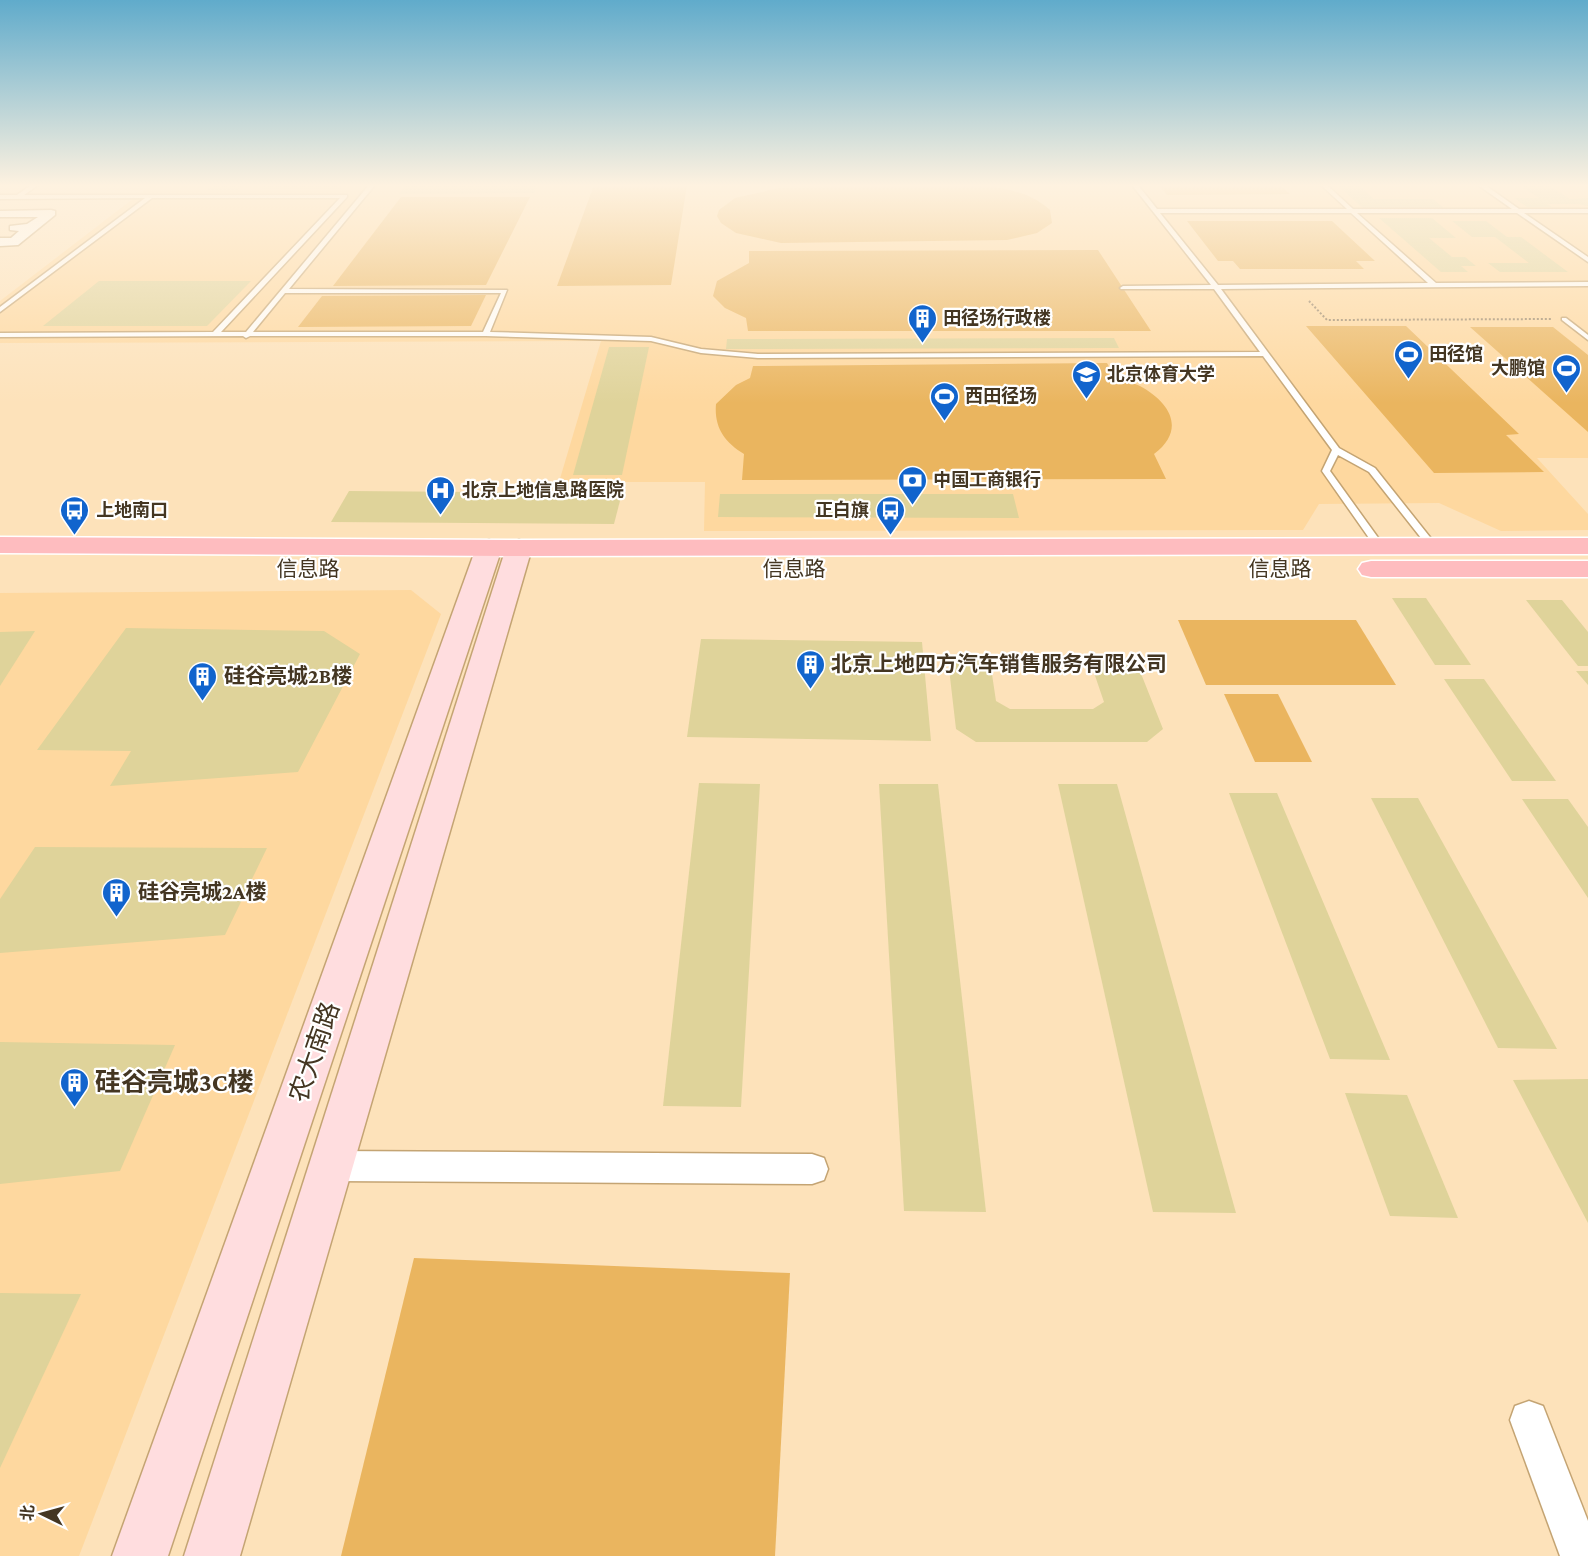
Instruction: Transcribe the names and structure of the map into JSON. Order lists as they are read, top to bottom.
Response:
{
  "streets": {
    "main road": ["信息路", "农大南路"]
  },
  "crossings": [
    ["信息路", "农大南路"]
  ],
  "places": {
    "building": [
      "田径场行政楼",
      "北京上地四方汽车销售服务有限公司",
      "硅谷亮城2B楼",
      "硅谷亮城2A楼",
      "硅谷亮城3C楼"
    ],
    "sports": ["田径馆", "大鹏馆", "西田径场"],
    "school or university": ["北京体育大学"],
    "bank": ["中国工商银行"],
    "hospital": ["北京上地信息路医院"],
    "bus stop": ["上地南口", "正白旗"]
  },
  "north": "left"
}
